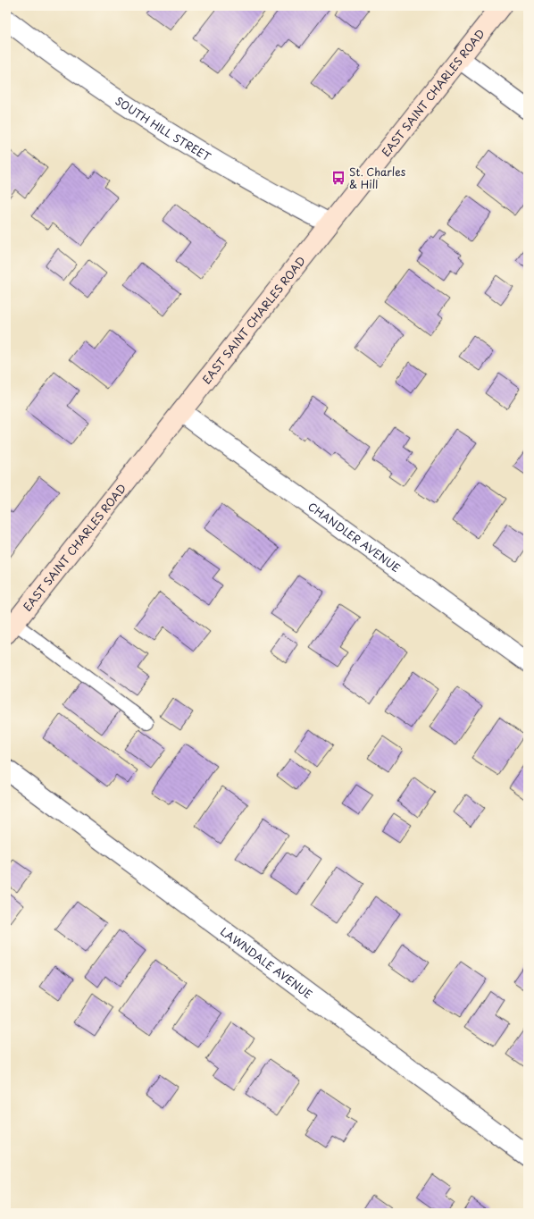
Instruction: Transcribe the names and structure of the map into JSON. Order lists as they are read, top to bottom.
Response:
{
  "streets": {
    "main road": ["EAST SAINT CHARLES ROAD"],
    "street": ["SOUTH HILL STREET", "CHANDLER AVENUE", "LAWNDALE AVENUE"]
  },
  "crossings": [
    ["EAST SAINT CHARLES ROAD", "SOUTH HILL STREET"],
    ["EAST SAINT CHARLES ROAD", "CHANDLER AVENUE"]
  ],
  "places": {
    "bus stop": ["St. Charles & Hill"]
  }
}
